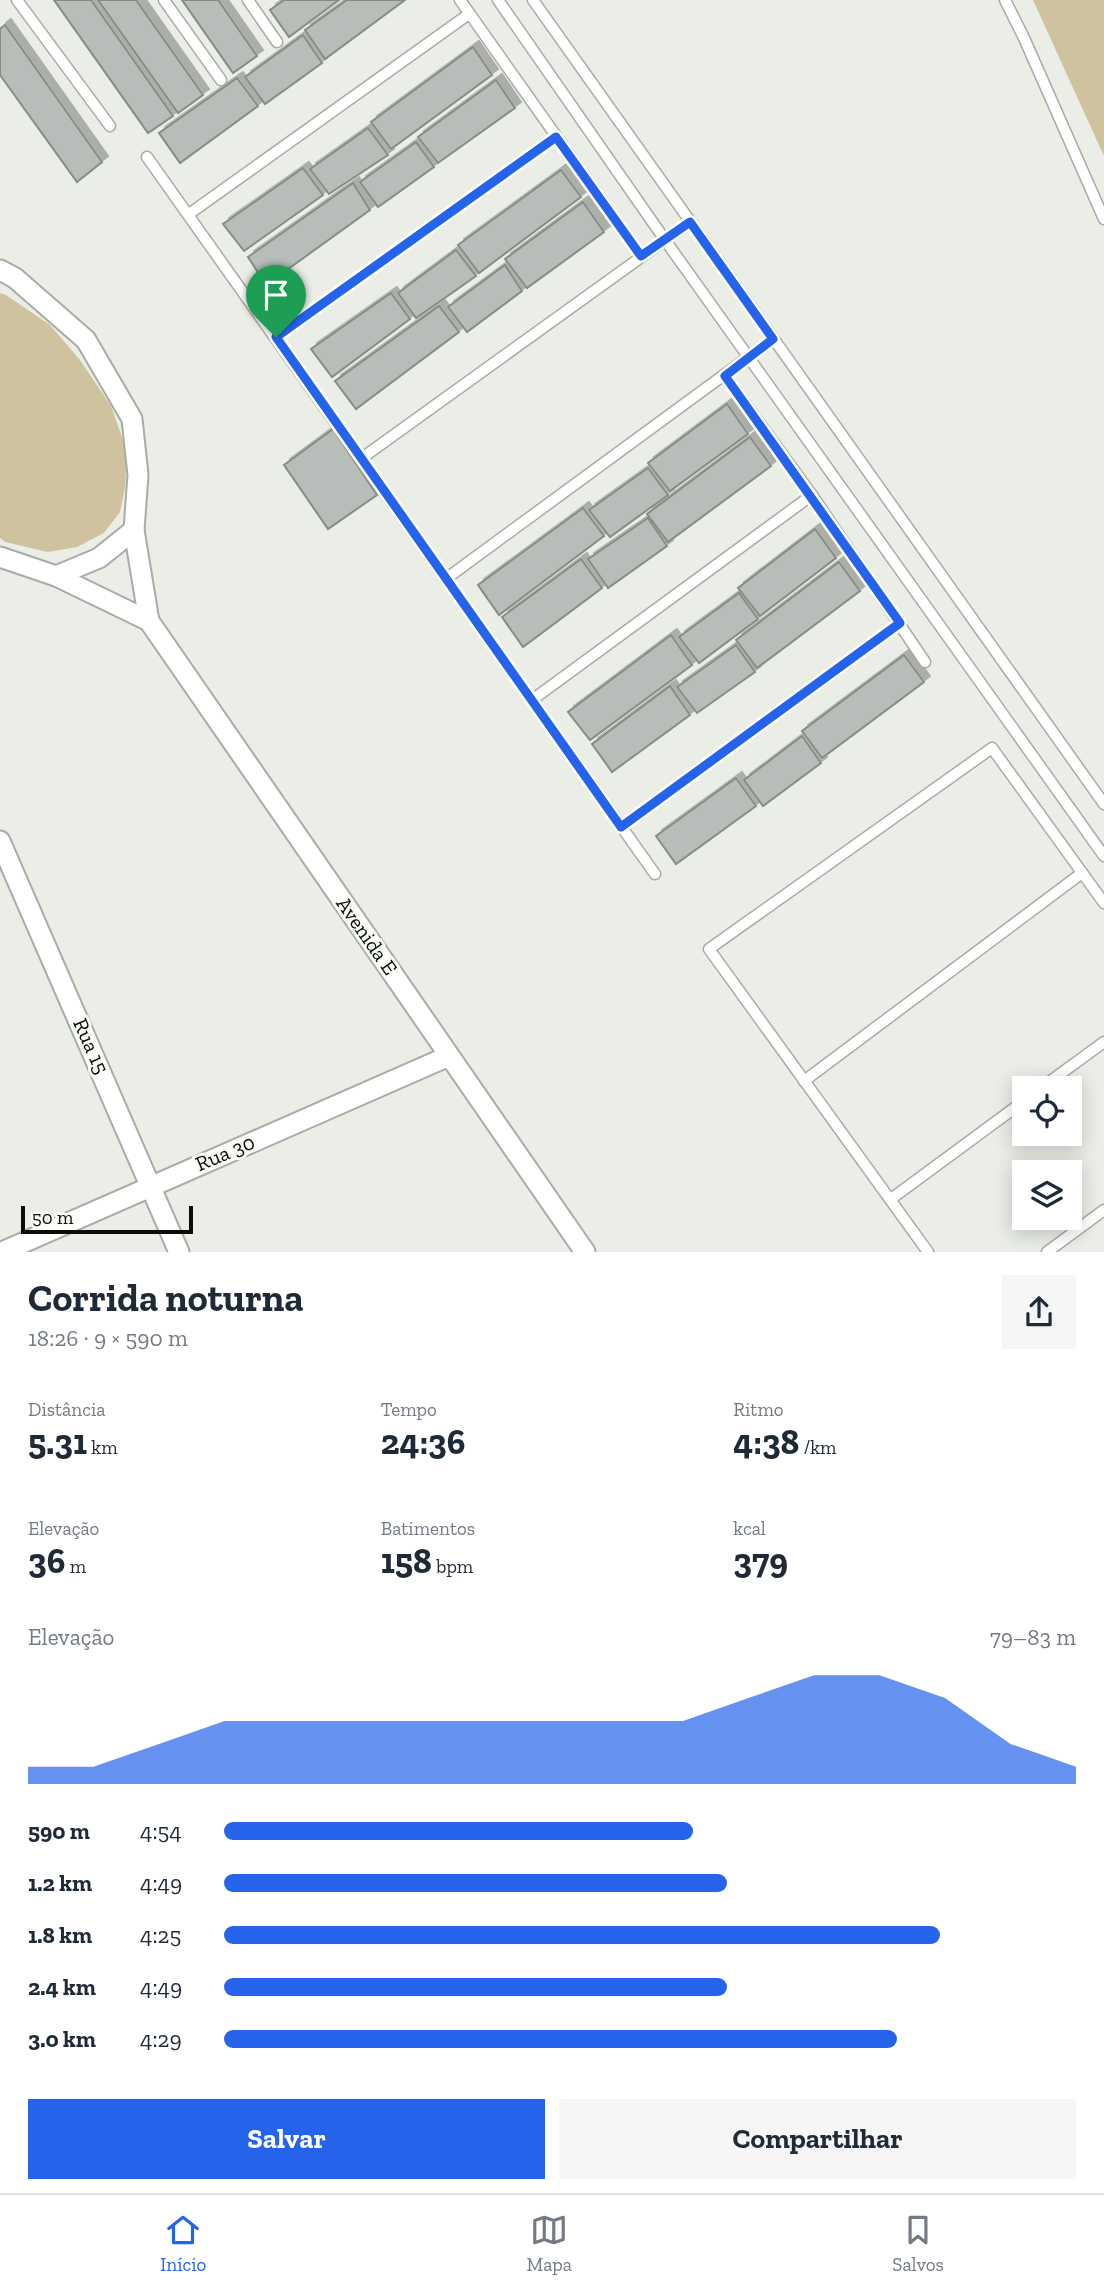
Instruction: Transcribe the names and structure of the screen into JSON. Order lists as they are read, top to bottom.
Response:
{
  "streets": {
    "street": ["Avenida E", "Rua 15", "Rua 30"]
  },
  "crossings": [
    ["Avenida E", "Rua 30"],
    ["Rua 15", "Rua 30"]
  ],
  "scale_bar": "50 m",
  "page": {
    "scale": "50 m",
    "heading": ["Corrida noturna", "18:26 · 9 × 590 m"],
    "stats": [
      ["Distância", "5.31 km"],
      ["Tempo", "24:36"],
      ["Ritmo", "4:38 /km"],
      ["Elevação", "36 m"],
      ["Batimentos", "158 bpm"],
      ["kcal", "379"]
    ],
    "chart": ["Elevação", "79–83 m"],
    "list": [
      {
        "name": "590 m",
        "note": "4:54"
      },
      {
        "name": "1.2 km",
        "note": "4:49"
      },
      {
        "name": "1.8 km",
        "note": "4:25"
      },
      {
        "name": "2.4 km",
        "note": "4:49"
      },
      {
        "name": "3.0 km",
        "note": "4:29"
      }
    ],
    "buttons": ["Salvar", "Compartilhar"],
    "tabs": ["Início", "Mapa", "Salvos"]
  }
}
